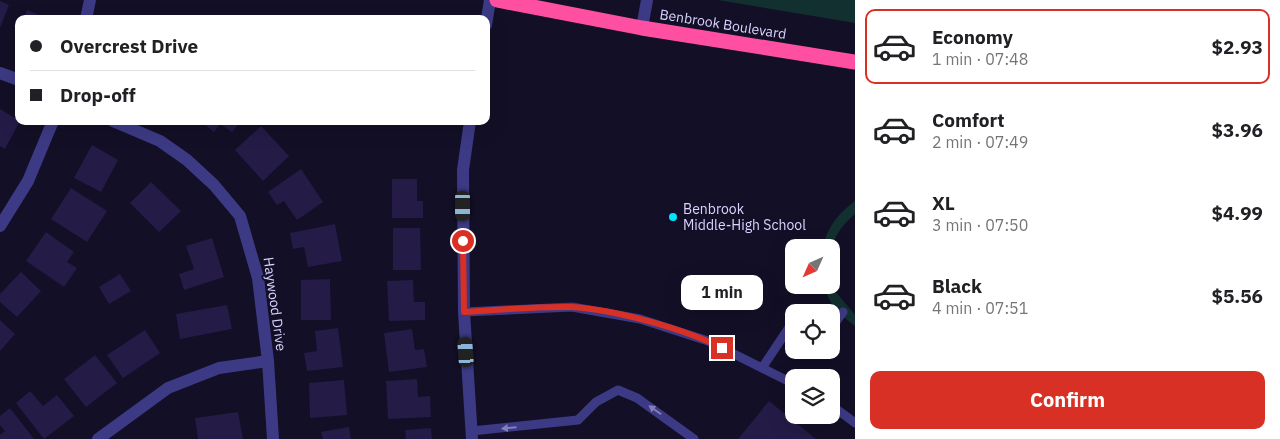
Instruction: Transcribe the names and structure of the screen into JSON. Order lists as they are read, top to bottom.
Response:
{
  "streets": {
    "highway": ["Benbrook Boulevard"],
    "street": ["Haywood Drive"]
  },
  "places": ["Benbrook Middle-High School"],
  "north": "bottom left",
  "page": {
    "list": [
      {
        "name": "Economy",
        "note": "1 min · 07:48",
        "value": "$2.93"
      },
      {
        "name": "Comfort",
        "note": "2 min · 07:49",
        "value": "$3.96"
      },
      {
        "name": "XL",
        "note": "3 min · 07:50",
        "value": "$4.99"
      },
      {
        "name": "Black",
        "note": "4 min · 07:51",
        "value": "$5.56"
      }
    ],
    "banner": ["Overcrest Drive", "Drop-off"],
    "bubble": "1 min",
    "buttons": "Confirm"
  }
}
